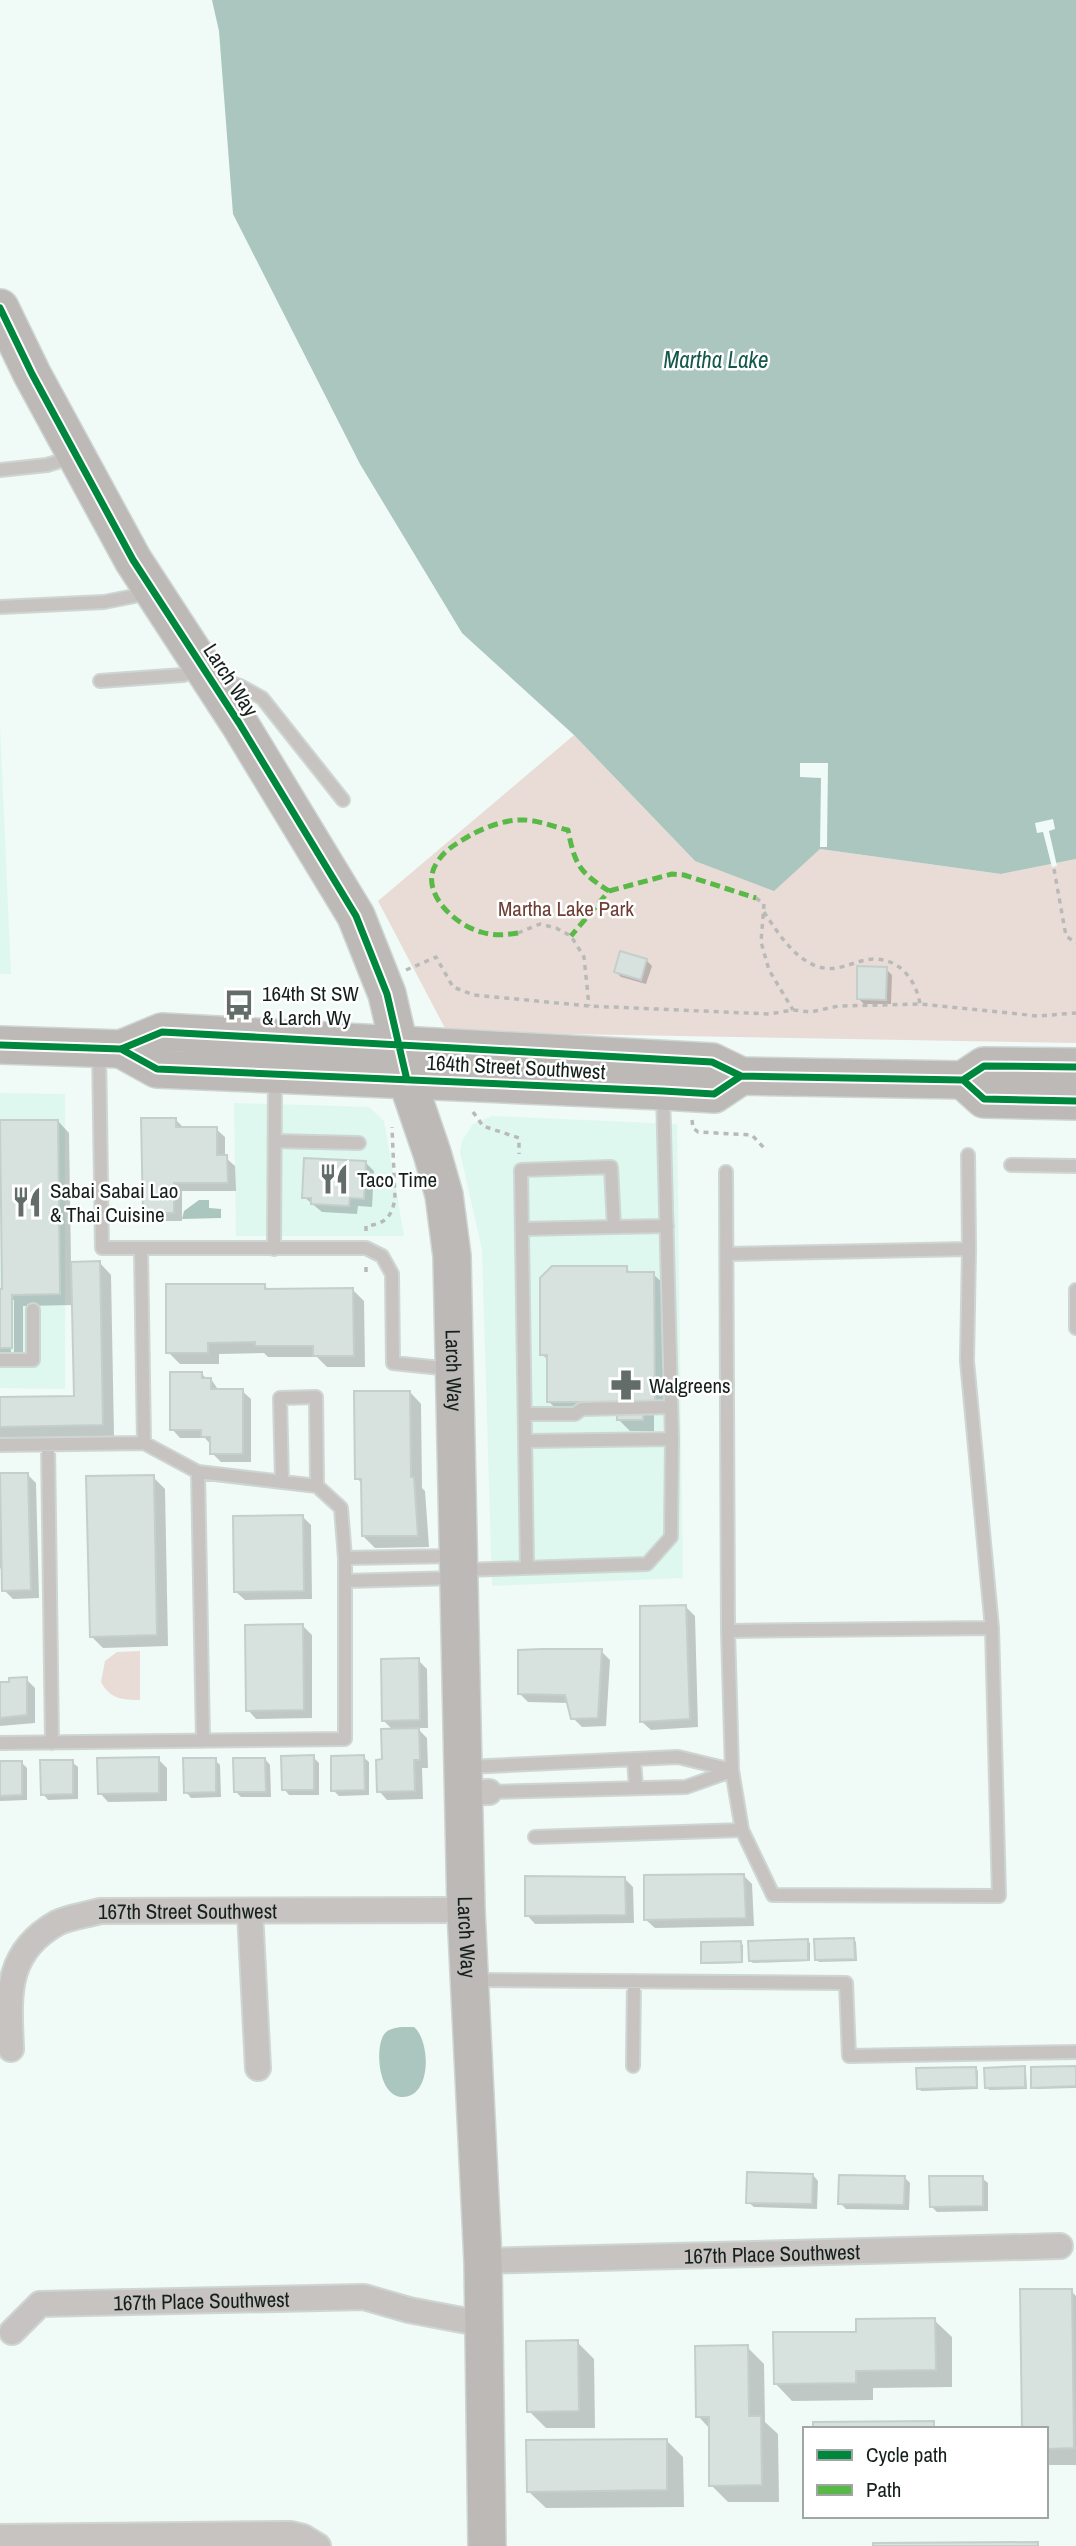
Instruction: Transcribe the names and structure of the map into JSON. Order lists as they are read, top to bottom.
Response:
{
  "streets": {
    "main road": ["Larch Way", "164th Street Southwest"],
    "street": ["167th Street Southwest", "167th Place Southwest"]
  },
  "crossings": [
    ["Larch Way", "164th Street Southwest"],
    ["Larch Way", "167th Street Southwest"],
    ["Larch Way", "167th Place Southwest"]
  ],
  "water": ["Martha Lake"],
  "parks": ["Martha Lake Park"],
  "places": {
    "bus stop": ["164th St SW & Larch Wy"],
    "restaurant": ["Taco Time", "Sabai Sabai Lao & Thai Cuisine"],
    "pharmacy": ["Walgreens"]
  },
  "legend": ["Cycle path", "Path"]
}
